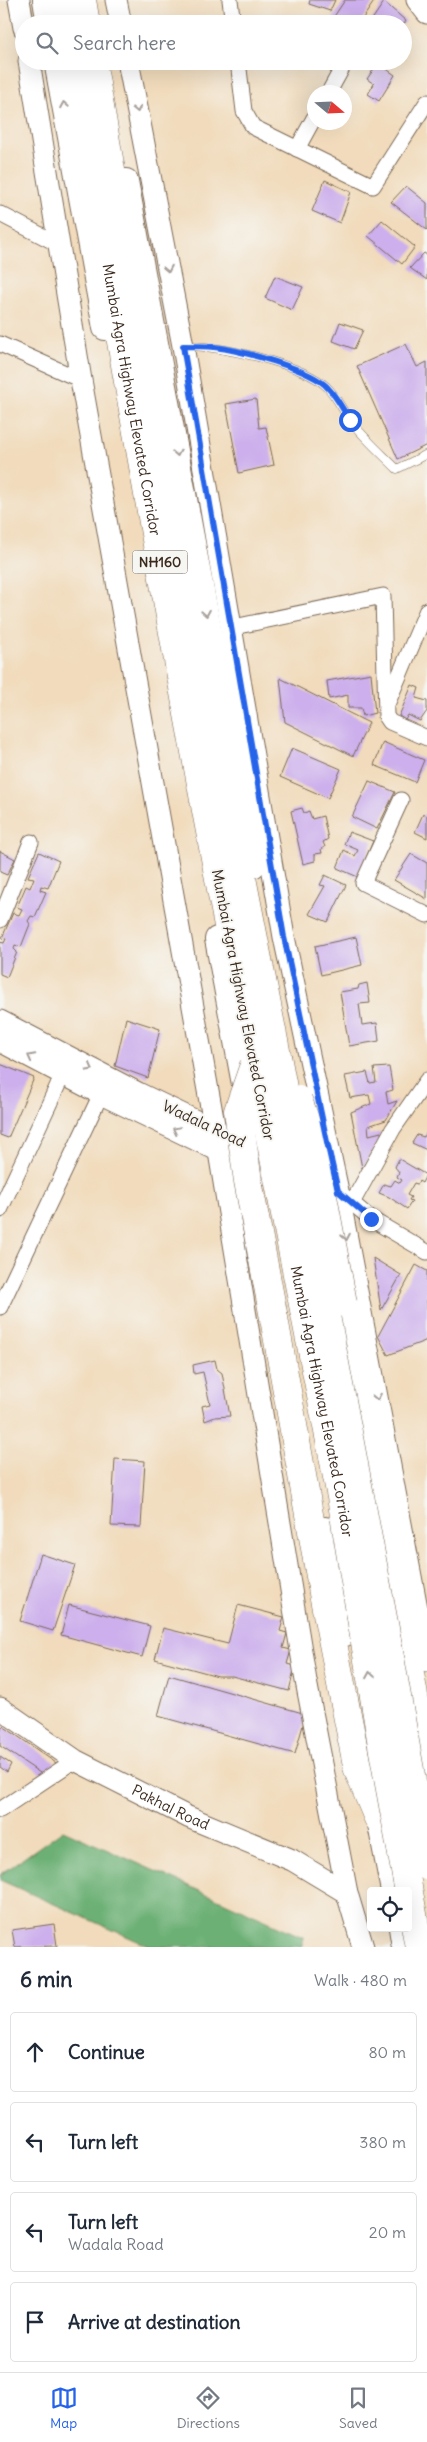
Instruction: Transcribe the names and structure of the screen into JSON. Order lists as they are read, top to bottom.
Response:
{
  "streets": {
    "highway": ["Mumbai Agra Highway Elevated Corridor", "NH160"],
    "street": ["Wadala Road", "Pakhal Road"]
  },
  "north": "right",
  "page": {
    "search": "Search here",
    "heading": ["6 min", "Walk · 480 m"],
    "list": [
      ["Continue", "80 m"],
      ["Turn left", "380 m"],
      ["Turn left", "Wadala Road", "20 m"],
      "Arrive at destination"
    ],
    "nav": ["Map", "Directions", "Saved"]
  }
}
